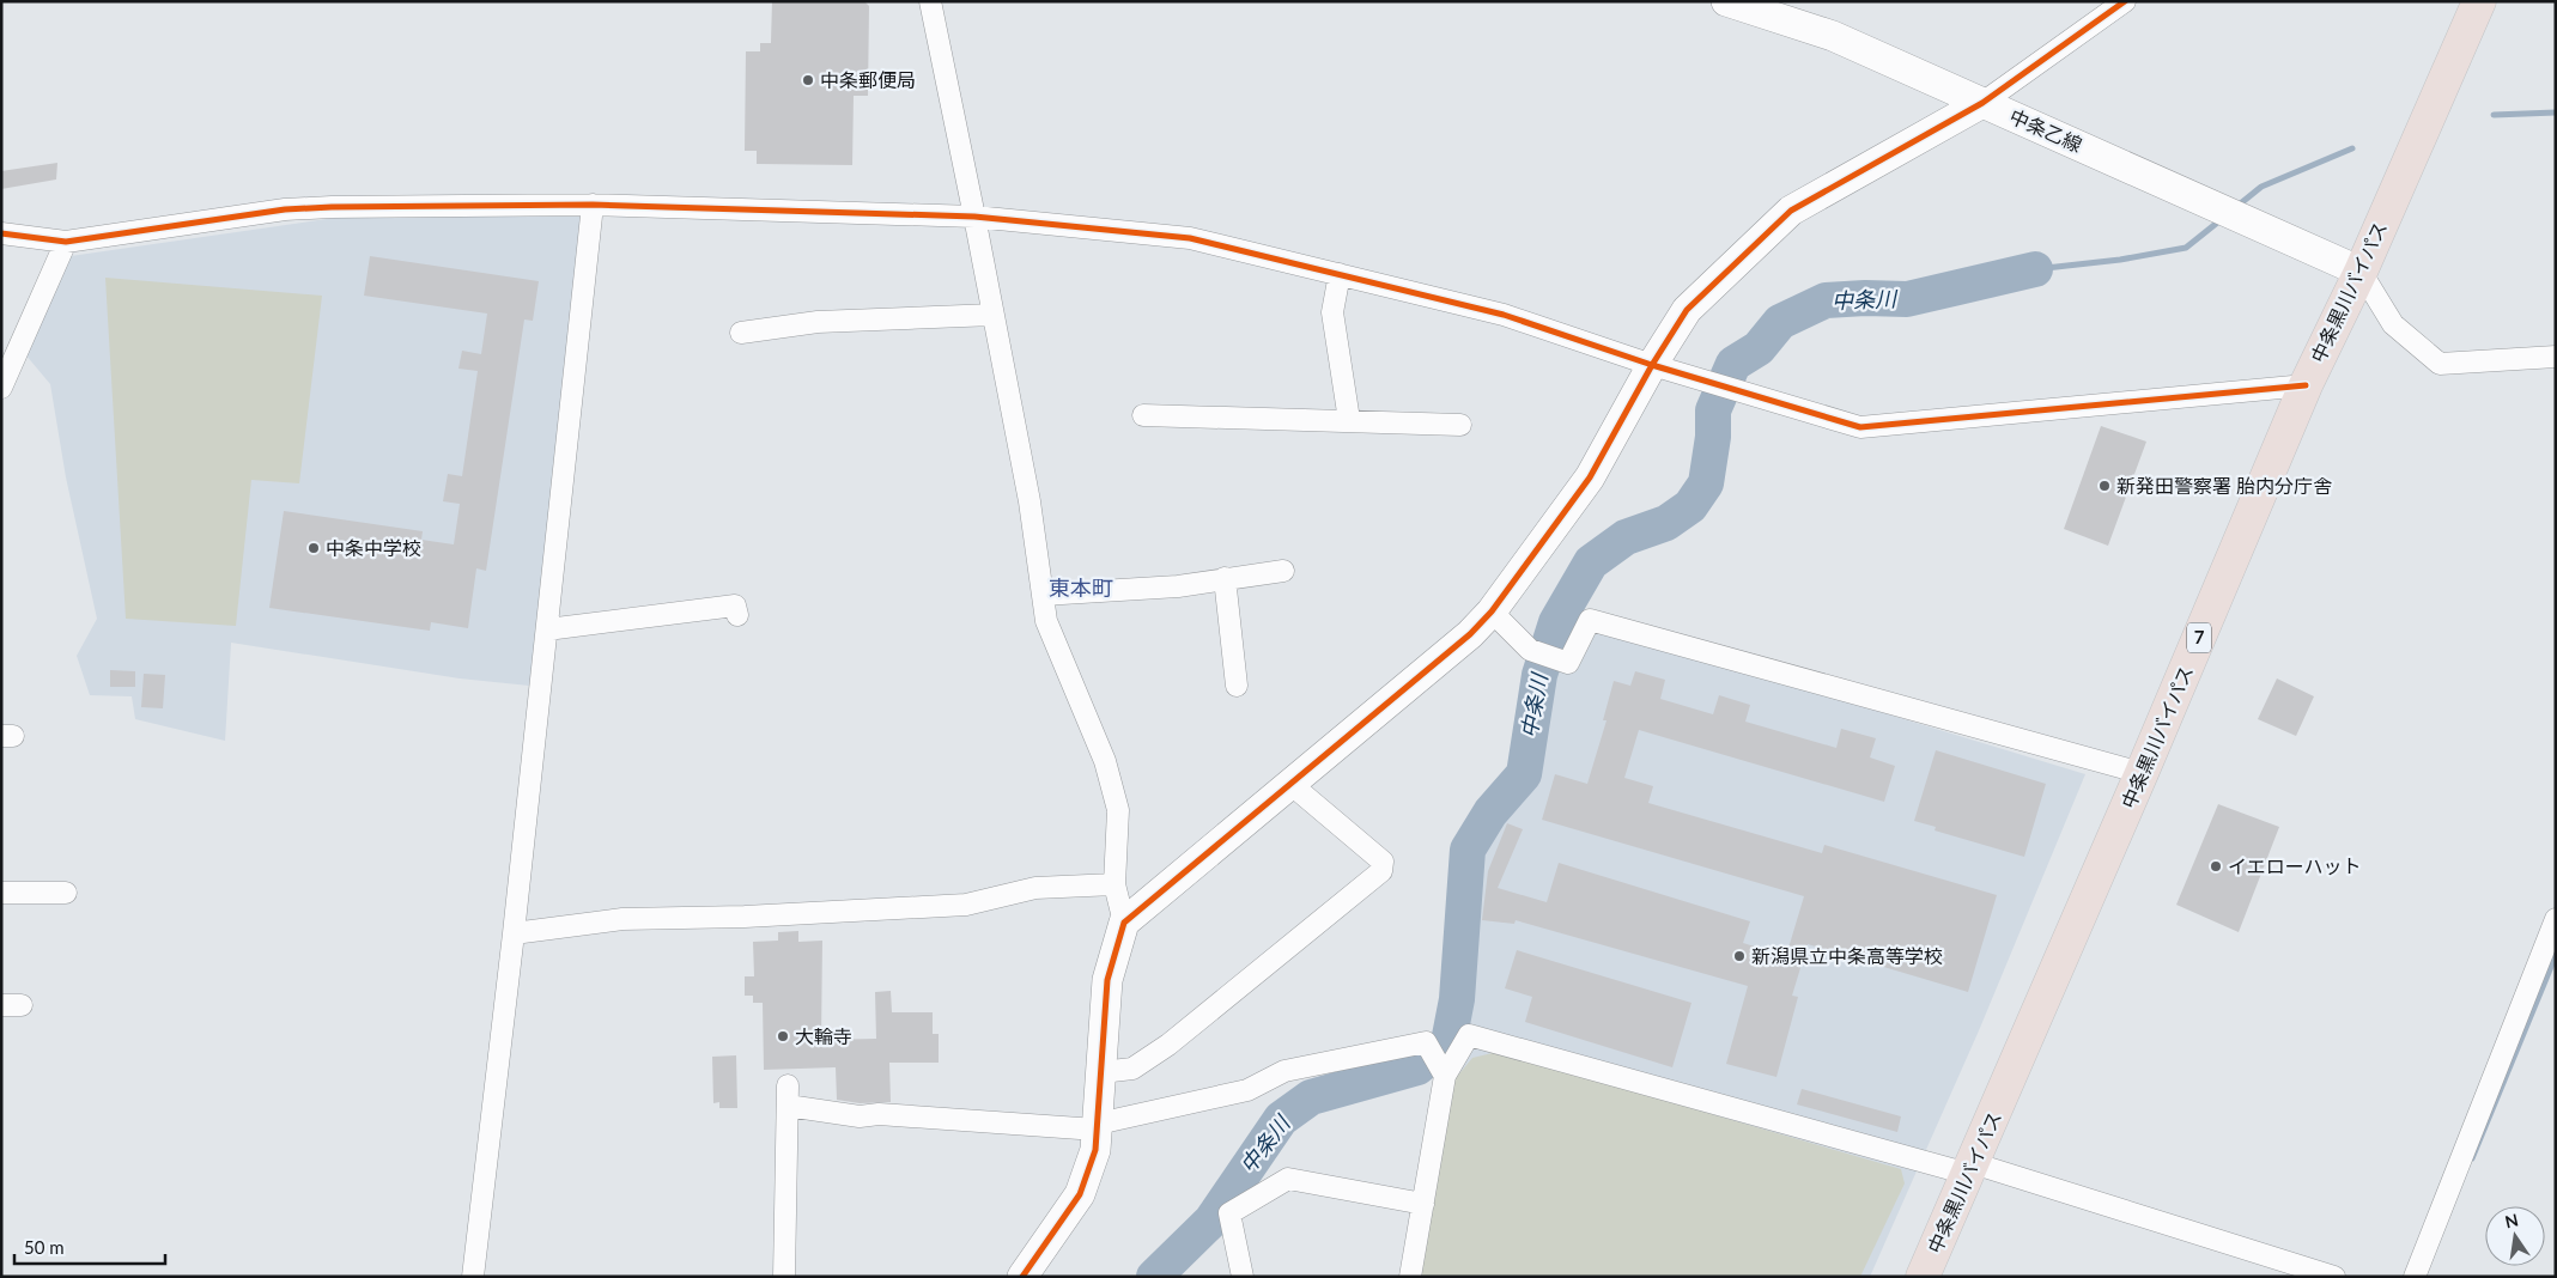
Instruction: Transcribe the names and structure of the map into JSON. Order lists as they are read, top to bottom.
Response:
{
  "streets": {
    "highway": ["中条黒川バイパス", "7"],
    "street": ["中条乙線"]
  },
  "crossings": [
    ["中条乙線", "中条黒川バイパス"]
  ],
  "districts": ["東本町"],
  "water": ["中条川"],
  "places": [
    "中条郵便局",
    "新発田警察署 胎内分庁舎",
    "中条中学校",
    "イエローハット",
    "新潟県立中条高等学校",
    "大輪寺"
  ],
  "scale_bar": "50 m",
  "north": "top"
}
